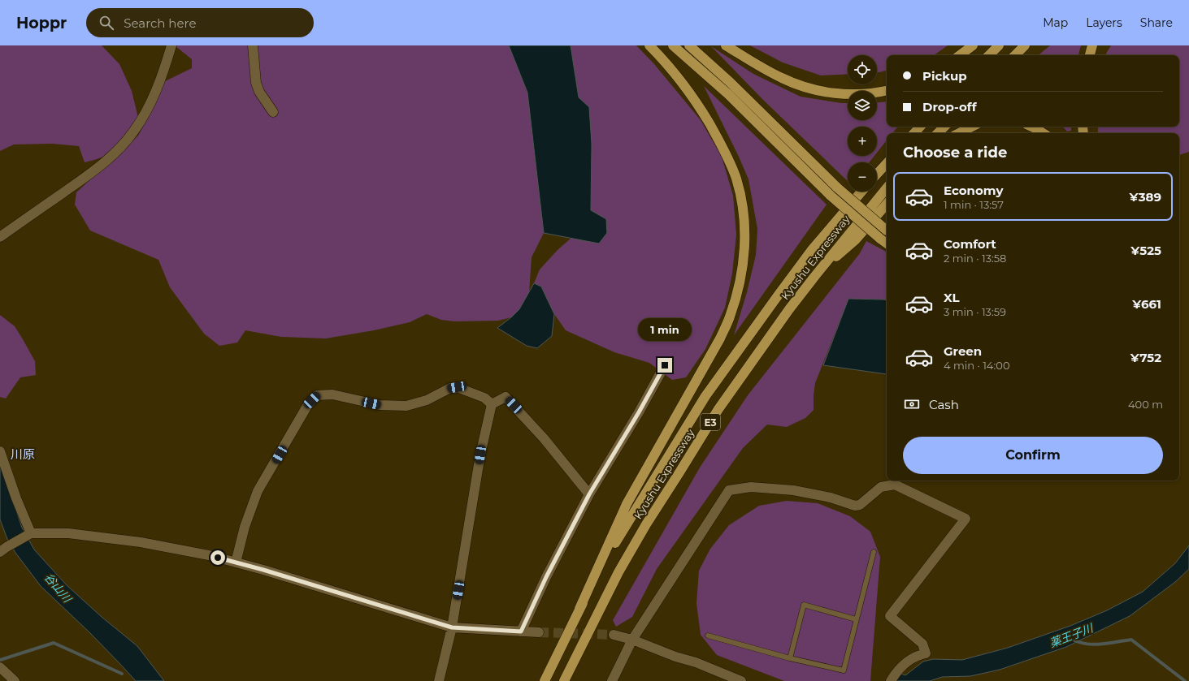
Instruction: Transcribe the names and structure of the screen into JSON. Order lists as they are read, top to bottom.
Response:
{
  "streets": {
    "highway": ["Kyushu Expressway", "E3"]
  },
  "districts": ["川原"],
  "water": ["谷山川", "薬王子川"],
  "page": {
    "header": "Hoppr",
    "search": "Search here",
    "nav": ["Map", "Layers", "Share"],
    "map_buttons": ["+", "−"],
    "banner": ["Pickup", "Drop-off"],
    "heading": "Choose a ride",
    "list": [
      {
        "name": "Economy",
        "note": "1 min · 13:57",
        "value": "¥389"
      },
      {
        "name": "Comfort",
        "note": "2 min · 13:58",
        "value": "¥525"
      },
      {
        "name": "XL",
        "note": "3 min · 13:59",
        "value": "¥661"
      },
      {
        "name": "Green",
        "note": "4 min · 14:00",
        "value": "¥752"
      }
    ],
    "bubble": "1 min",
    "pay": ["Cash", "400 m"],
    "buttons": "Confirm"
  }
}
